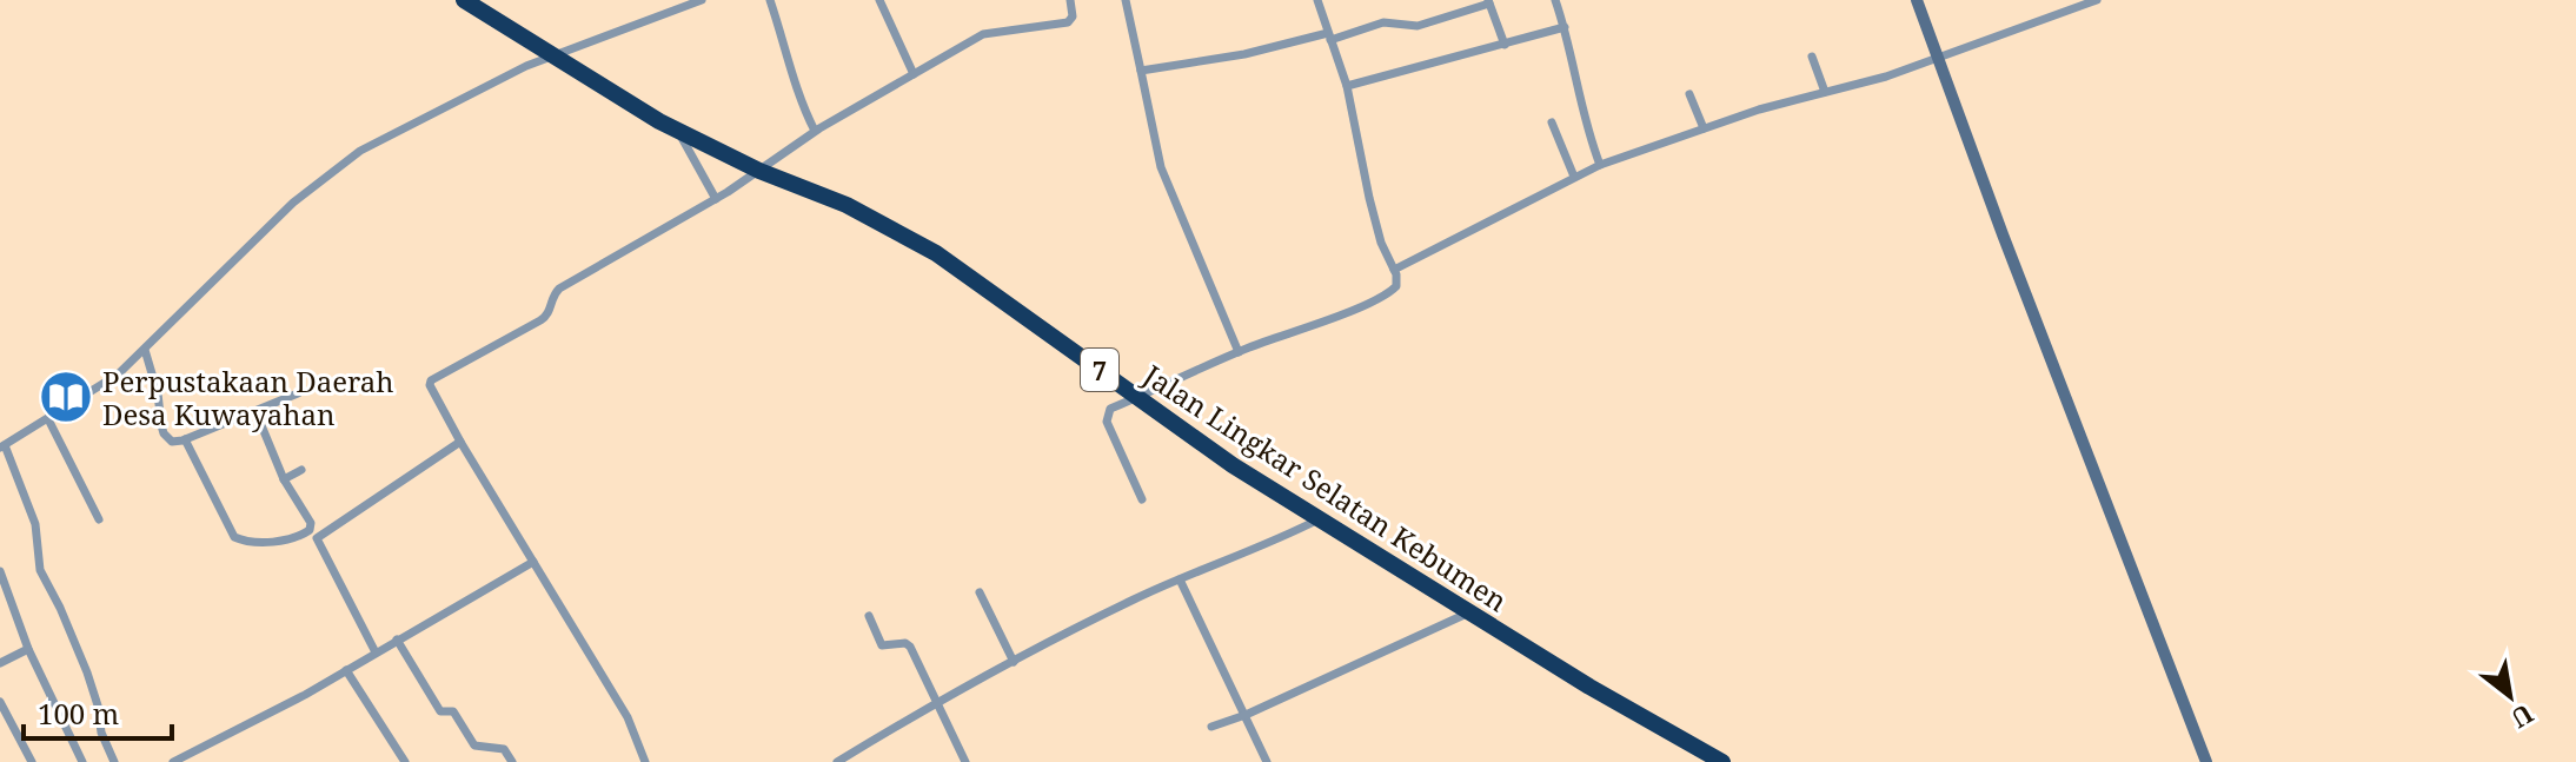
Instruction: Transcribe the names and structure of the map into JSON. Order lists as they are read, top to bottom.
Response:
{
  "streets": {
    "highway": ["7", "Jalan Lingkar Selatan Kebumen"]
  },
  "places": {
    "library": ["Perpustakaan Daerah Desa Kuwayahan"]
  },
  "scale_bar": "100 m",
  "north": "bottom right"
}
